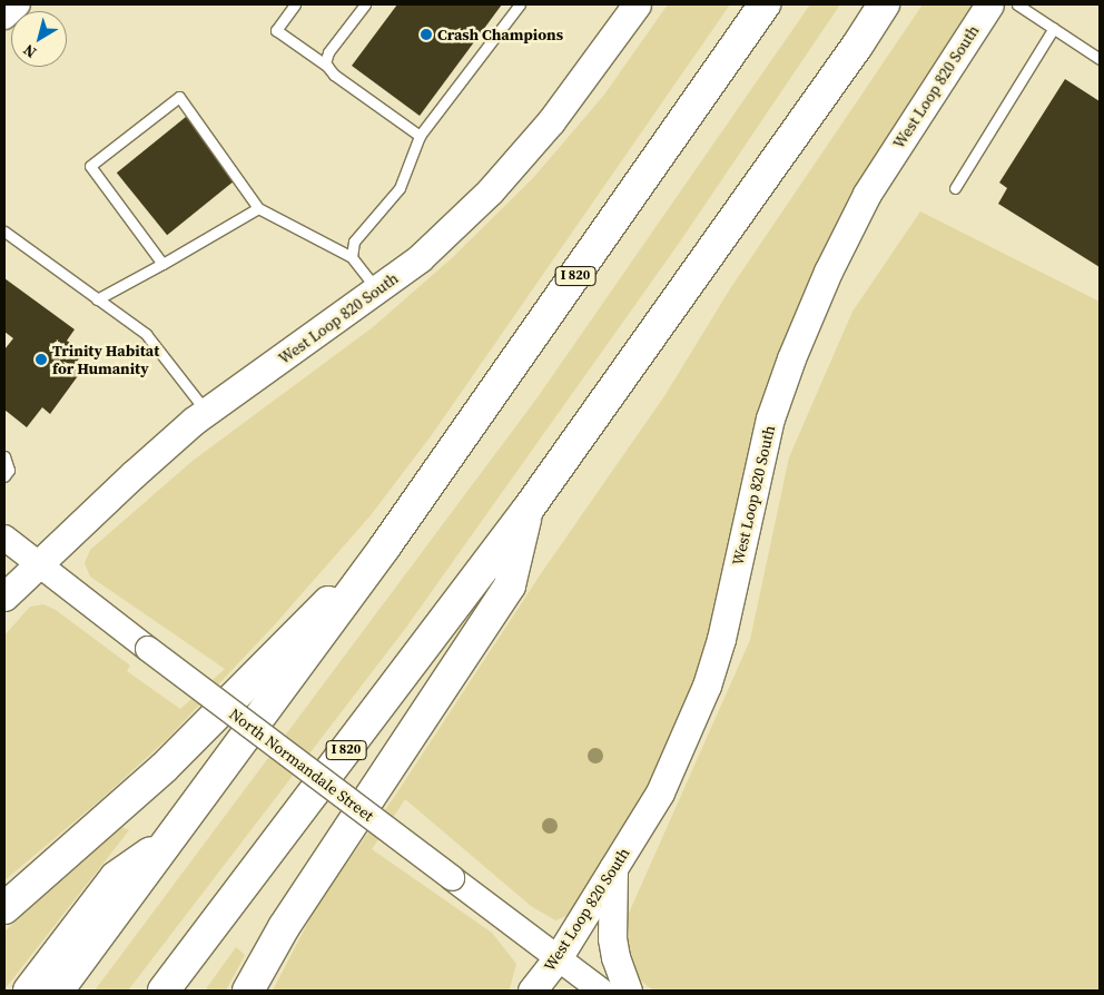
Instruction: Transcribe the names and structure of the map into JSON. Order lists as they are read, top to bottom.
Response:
{
  "streets": {
    "highway": ["I 820"],
    "main road": ["West Loop 820 South"],
    "street": ["North Normandale Street"]
  },
  "crossings": [
    ["West Loop 820 South", "North Normandale Street"]
  ],
  "places": ["Crash Champions", "Trinity Habitat for Humanity"],
  "north": "bottom left"
}
